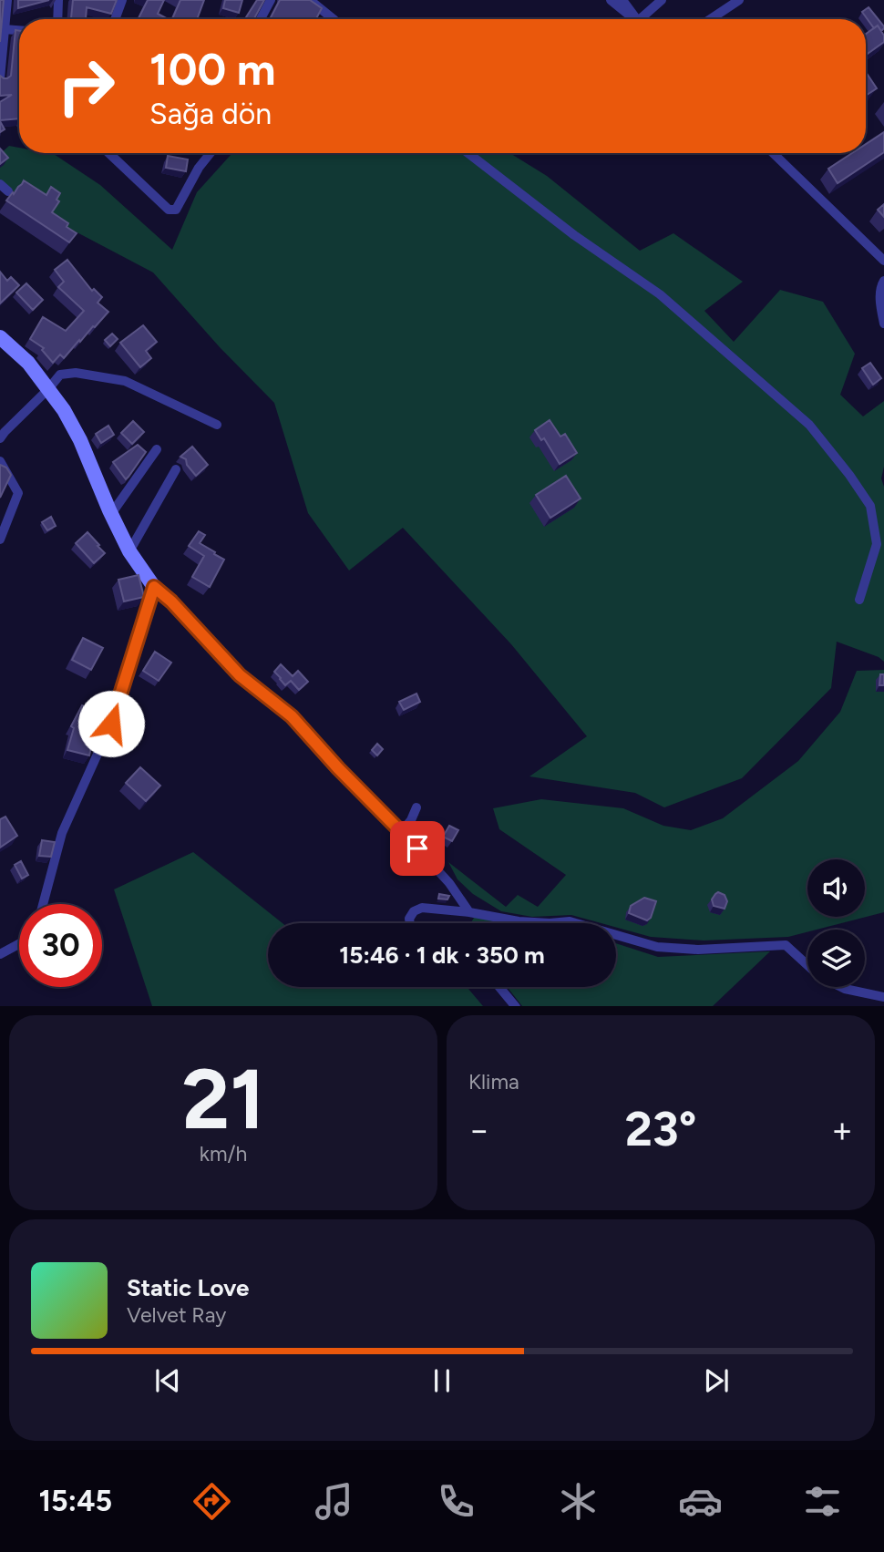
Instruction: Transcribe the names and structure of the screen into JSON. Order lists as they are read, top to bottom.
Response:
{
  "page": {
    "turn": ["100 m", "Sağa dön"],
    "limit": "30",
    "trip": "15:46 · 1 dk · 350 m",
    "tile": [
      ["21", "km/h"],
      "Klima"
    ],
    "heat": ["−", "23°", "+"],
    "song": ["Static Love", "Velvet Ray"],
    "tabs": "15:45"
  }
}
